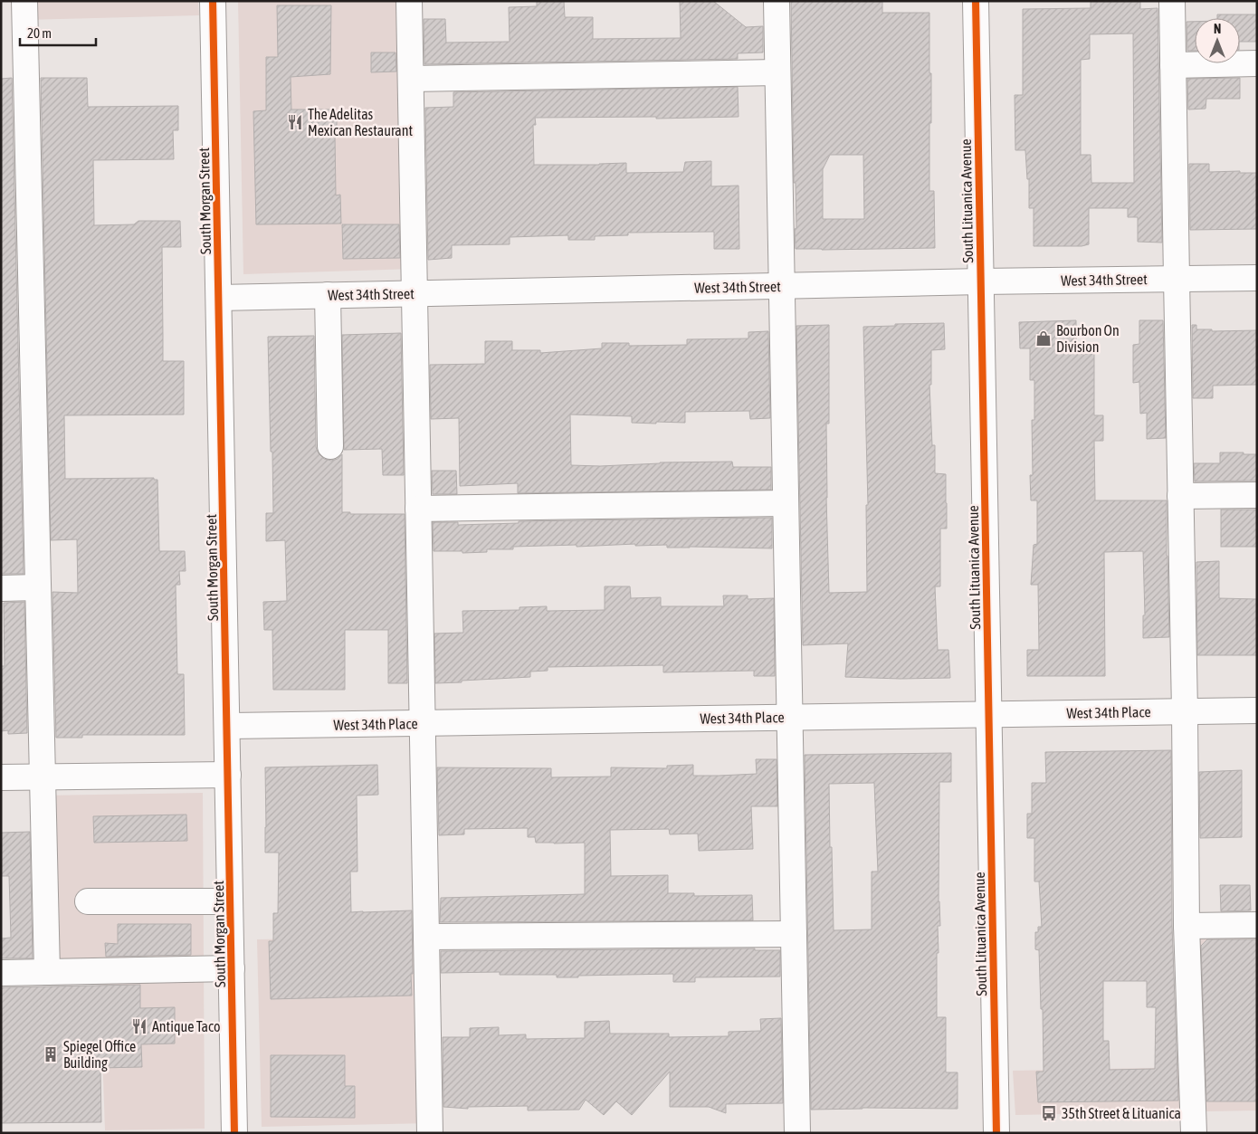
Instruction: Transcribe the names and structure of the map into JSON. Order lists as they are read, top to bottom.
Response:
{
  "streets": {
    "street": [
      "South Morgan Street",
      "South Lituanica Avenue",
      "West 34th Street",
      "West 34th Place"
    ]
  },
  "crossings": [
    ["South Morgan Street", "West 34th Street"],
    ["South Morgan Street", "West 34th Place"],
    ["South Lituanica Avenue", "West 34th Street"],
    ["South Lituanica Avenue", "West 34th Place"]
  ],
  "places": {
    "restaurant": ["The Adelitas Mexican Restaurant", "Antique Taco"],
    "shop": ["Bourbon On Division"],
    "building": ["Spiegel Office Building"],
    "bus stop": ["35th Street & Lituanica"]
  },
  "scale_bar": "20 m",
  "north": "top"
}
